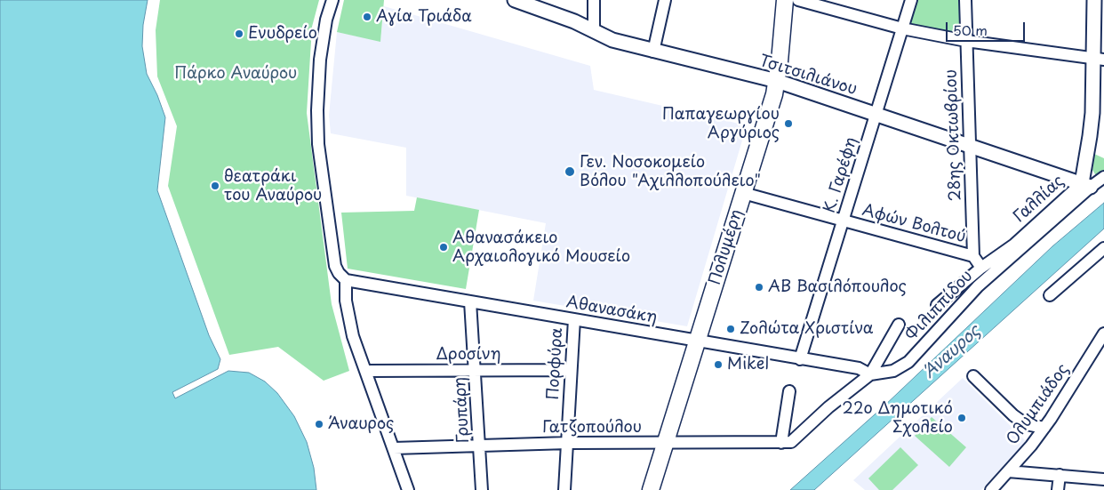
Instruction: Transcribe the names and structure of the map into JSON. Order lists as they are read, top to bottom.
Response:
{
  "streets": {
    "main road": ["Πολυμέρη"],
    "street": [
      "Τσιτσιλιάνου",
      "28ης Οκτωβρίου",
      "Κ. Γαρέφη",
      "Γαλλίας",
      "Αφών Βολτού",
      "Φιλιππίδου",
      "Αθανασάκη",
      "Δροσίνη",
      "Πορφύρα",
      "Ολυμπιάδος",
      "Γρυπάρη",
      "Γατζοπούλου"
    ]
  },
  "crossings": [
    ["Τσιτσιλιάνου", "28ης Οκτωβρίου"],
    ["Τσιτσιλιάνου", "Κ. Γαρέφη"],
    ["Τσιτσιλιάνου", "Γαλλίας"],
    ["Τσιτσιλιάνου", "Πολυμέρη"],
    ["Τσιτσιλιάνου", "Φιλιππίδου"],
    ["28ης Οκτωβρίου", "Αφών Βολτού"],
    ["Κ. Γαρέφη", "Αφών Βολτού"],
    ["Κ. Γαρέφη", "Αθανασάκη"],
    ["Γαλλίας", "Φιλιππίδου"],
    ["Αφών Βολτού", "Πολυμέρη"],
    ["Πολυμέρη", "Αθανασάκη"],
    ["Πολυμέρη", "Γατζοπούλου"],
    ["Φιλιππίδου", "Αθανασάκη"],
    ["Φιλιππίδου", "Γατζοπούλου"],
    ["Αθανασάκη", "Πορφύρα"],
    ["Αθανασάκη", "Γρυπάρη"],
    ["Δροσίνη", "Πορφύρα"],
    ["Δροσίνη", "Γρυπάρη"],
    ["Πορφύρα", "Γατζοπούλου"],
    ["Γρυπάρη", "Γατζοπούλου"]
  ],
  "water": ["Άναυρος"],
  "parks": ["Πάρκο Αναύρου"],
  "places": [
    "Αγία Τριάδα",
    "Ενυδρείο",
    "Παπαγεωργίου Αργύριος",
    "Γεν. Νοσοκομείο Βόλου \"Αχιλλοπούλειο\"",
    "θεατράκι του Αναύρου",
    "Αθανασάκειο Αρχαιολογικό Μουσείο",
    "ΑΒ Βασιλόπουλος",
    "Ζολώτα Χριστίνα",
    "Mikel",
    "22ο Δημοτικό Σχολείο",
    "Άναυρος"
  ],
  "scale_bar": "50 m"
}
